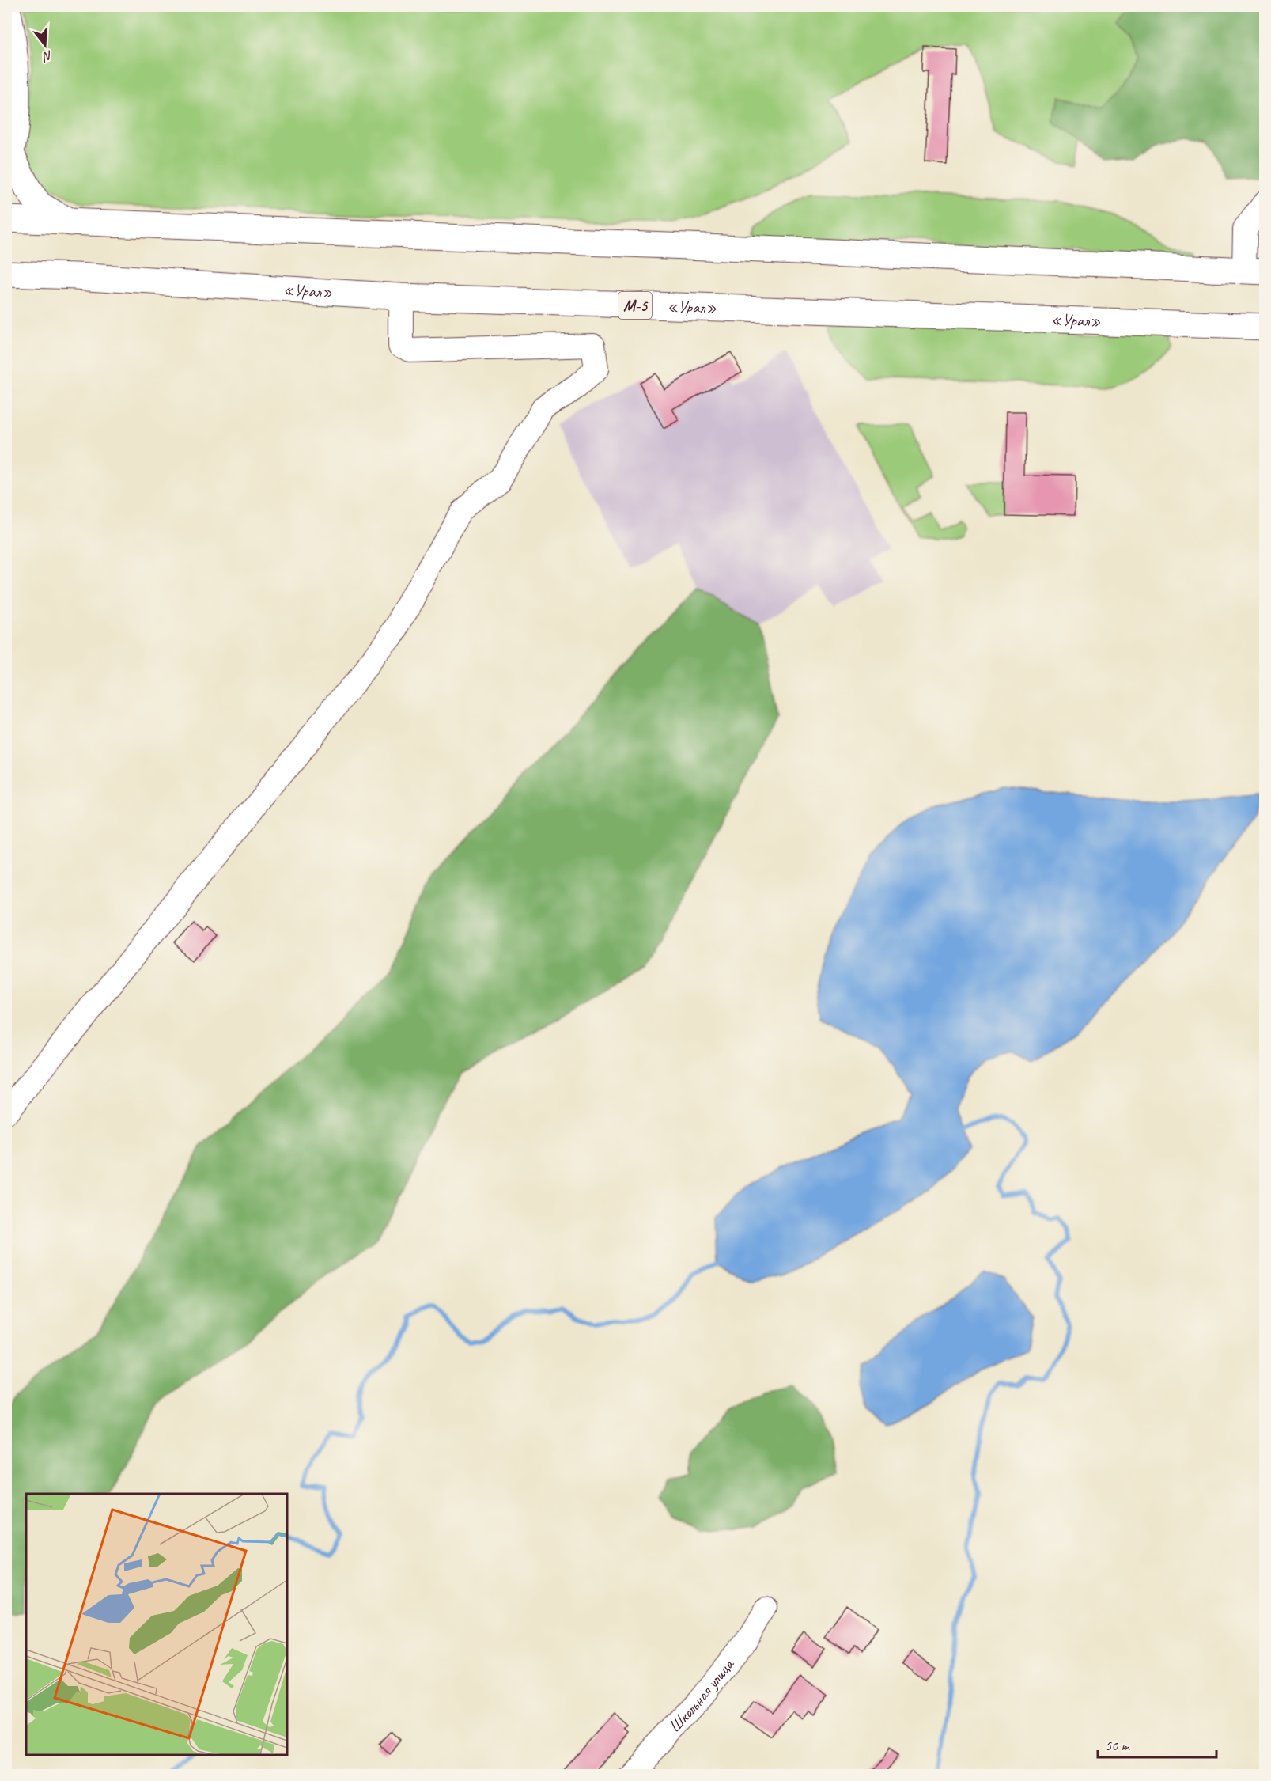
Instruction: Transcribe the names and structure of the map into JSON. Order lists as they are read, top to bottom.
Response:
{
  "streets": {
    "main road": ["«Урал»", "М-5"],
    "street": ["Школьная улица"]
  },
  "scale_bar": "50 m",
  "north": "bottom"
}
